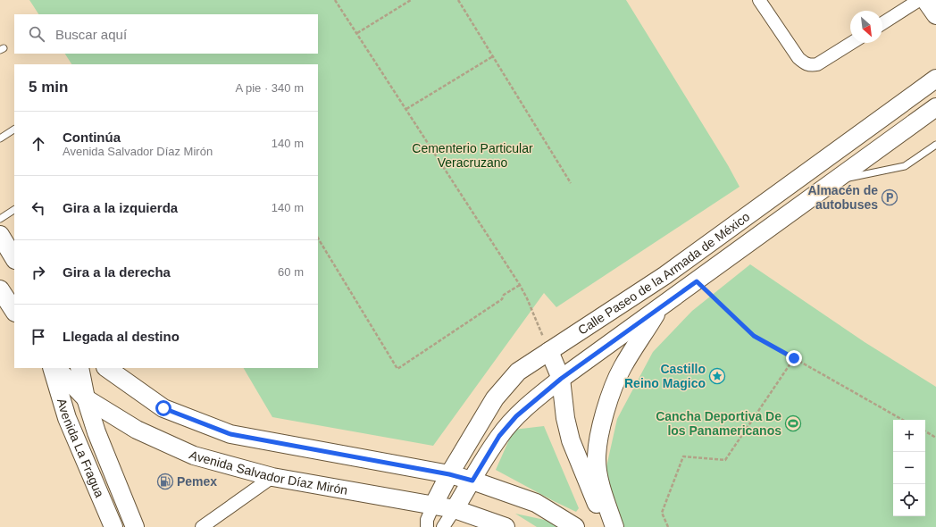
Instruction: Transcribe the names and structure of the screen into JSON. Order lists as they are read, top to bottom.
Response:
{
  "streets": {
    "main road": ["Calle Paseo de la Armada de México", "Avenida La Fragua", "Avenida Salvador Díaz Mirón"]
  },
  "crossings": [
    ["Calle Paseo de la Armada de México", "Avenida Salvador Díaz Mirón"],
    ["Avenida La Fragua", "Avenida Salvador Díaz Mirón"]
  ],
  "parks": ["Cementerio Particular Veracruzano"],
  "places": {
    "parking": ["Almacén de autobuses"],
    "place": ["Castillo Reino Magico"],
    "sports": ["Cancha Deportiva De los Panamericanos"],
    "fuel station": ["Pemex"]
  },
  "north": "bottom right",
  "page": {
    "search": "Buscar aquí",
    "heading": ["5 min", "A pie · 340 m"],
    "list": [
      ["Continúa", "Avenida Salvador Díaz Mirón", "140 m"],
      ["Gira a la izquierda", "140 m"],
      ["Gira a la derecha", "60 m"],
      "Llegada al destino"
    ],
    "map_buttons": ["+", "−"]
  }
}
